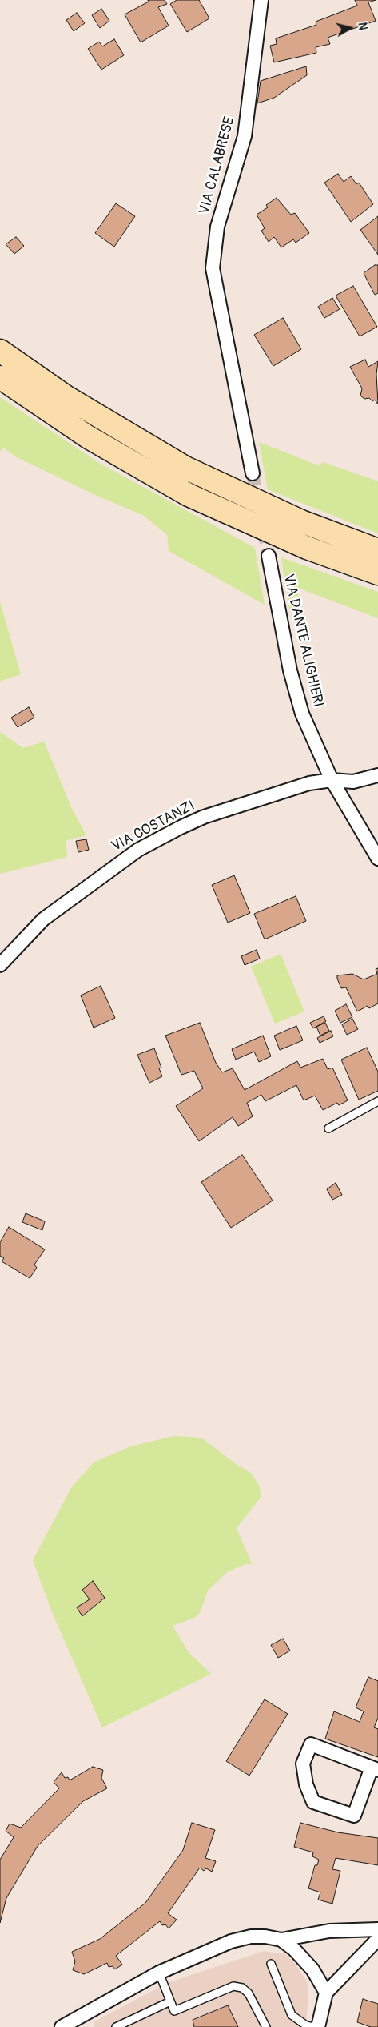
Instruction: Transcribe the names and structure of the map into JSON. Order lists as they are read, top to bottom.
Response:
{
  "streets": {
    "street": ["VIA CALABRESE", "VIA DANTE ALIGHIERI", "VIA COSTANZI"]
  },
  "crossings": [
    ["VIA DANTE ALIGHIERI", "VIA COSTANZI"]
  ],
  "north": "right"
}
